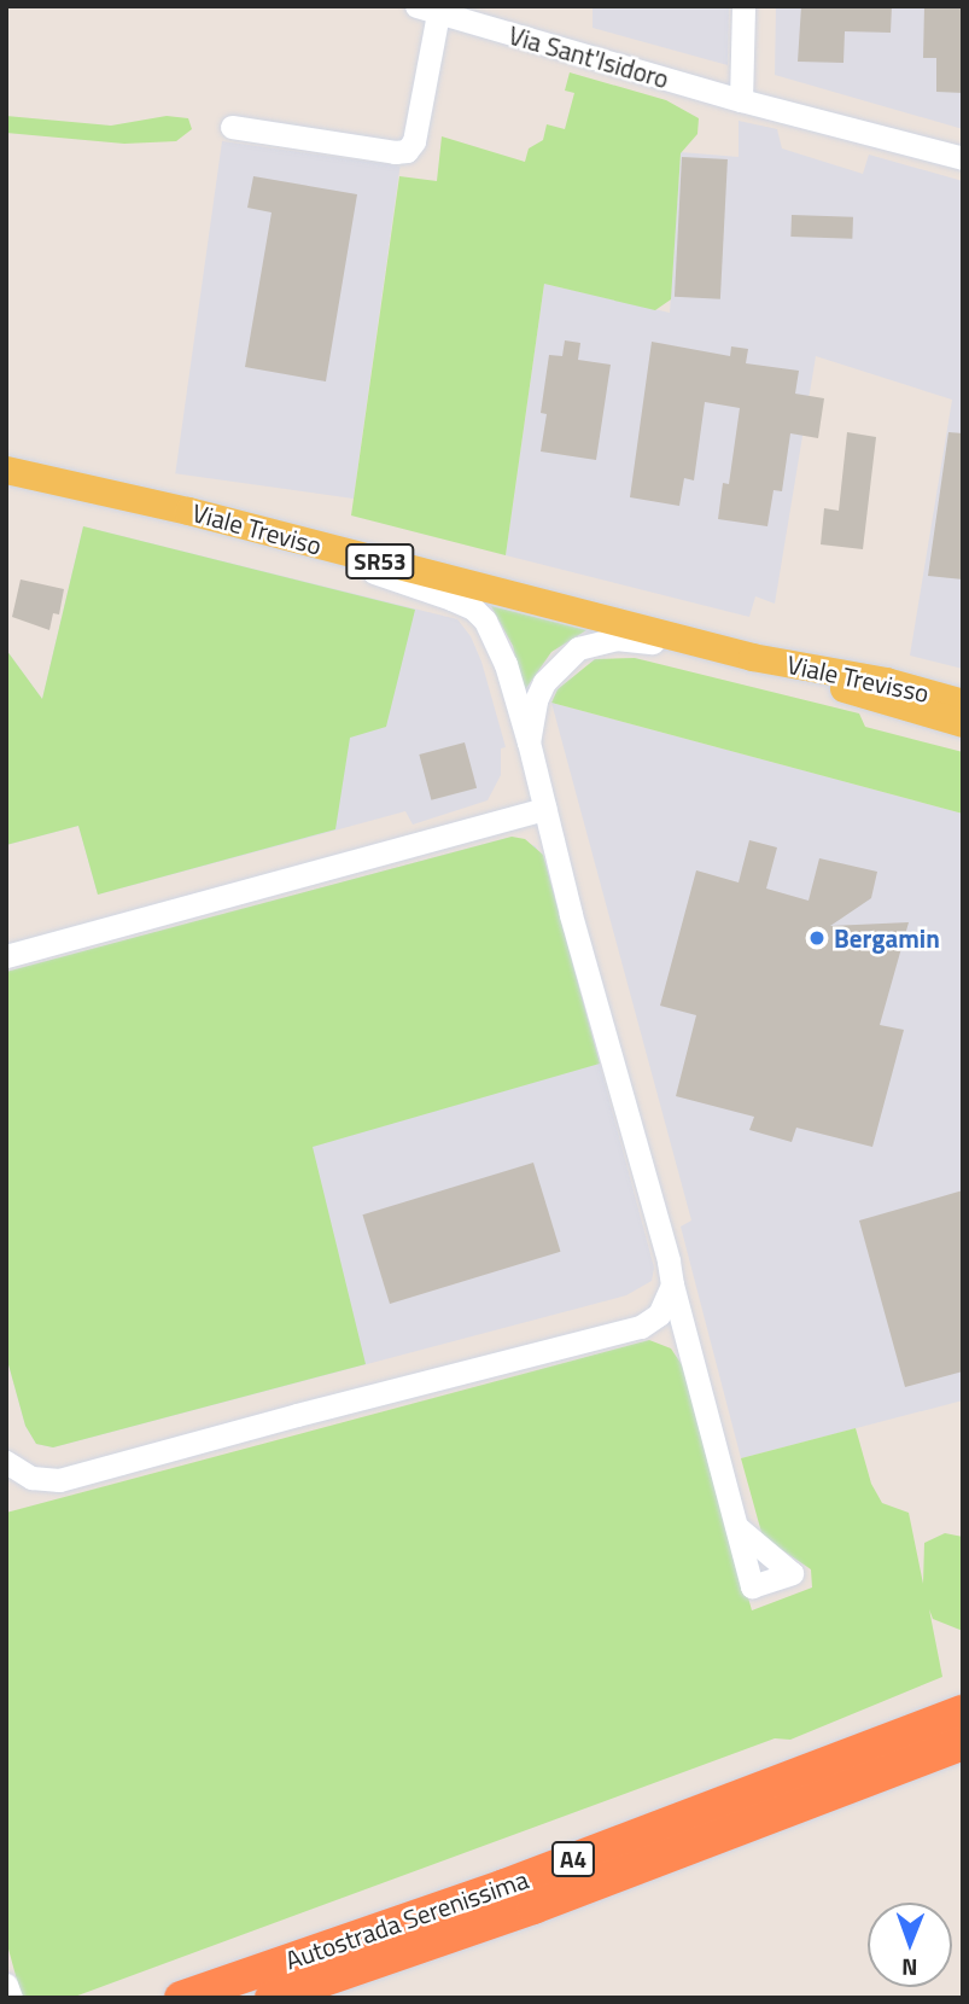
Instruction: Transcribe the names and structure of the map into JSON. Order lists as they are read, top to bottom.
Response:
{
  "streets": {
    "highway": ["A4", "Autostrada Serenissima"],
    "main road": ["Viale Treviso", "SR53", "Viale Trevisso"],
    "street": ["Via Sant'Isidoro"]
  },
  "crossings": [
    ["Viale Treviso", "Viale Trevisso"]
  ],
  "places": ["Bergamin"],
  "north": "bottom"
}
